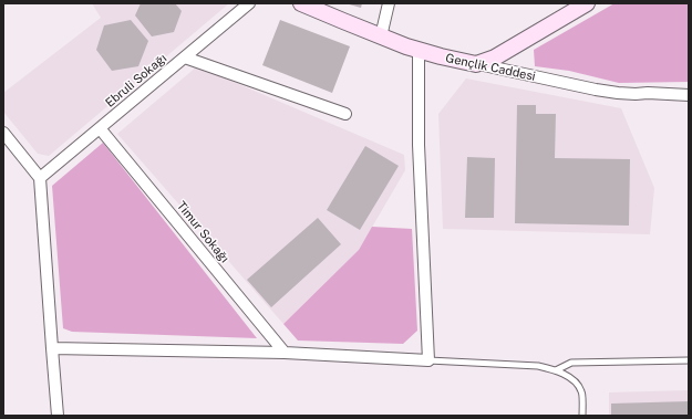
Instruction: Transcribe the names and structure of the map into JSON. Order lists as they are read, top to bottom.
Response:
{
  "streets": {
    "street": ["Gençlik Caddesi", "Ebruli Sokağı", "Timur Sokağı"]
  },
  "crossings": [
    ["Ebruli Sokağı", "Timur Sokağı"]
  ]
}
